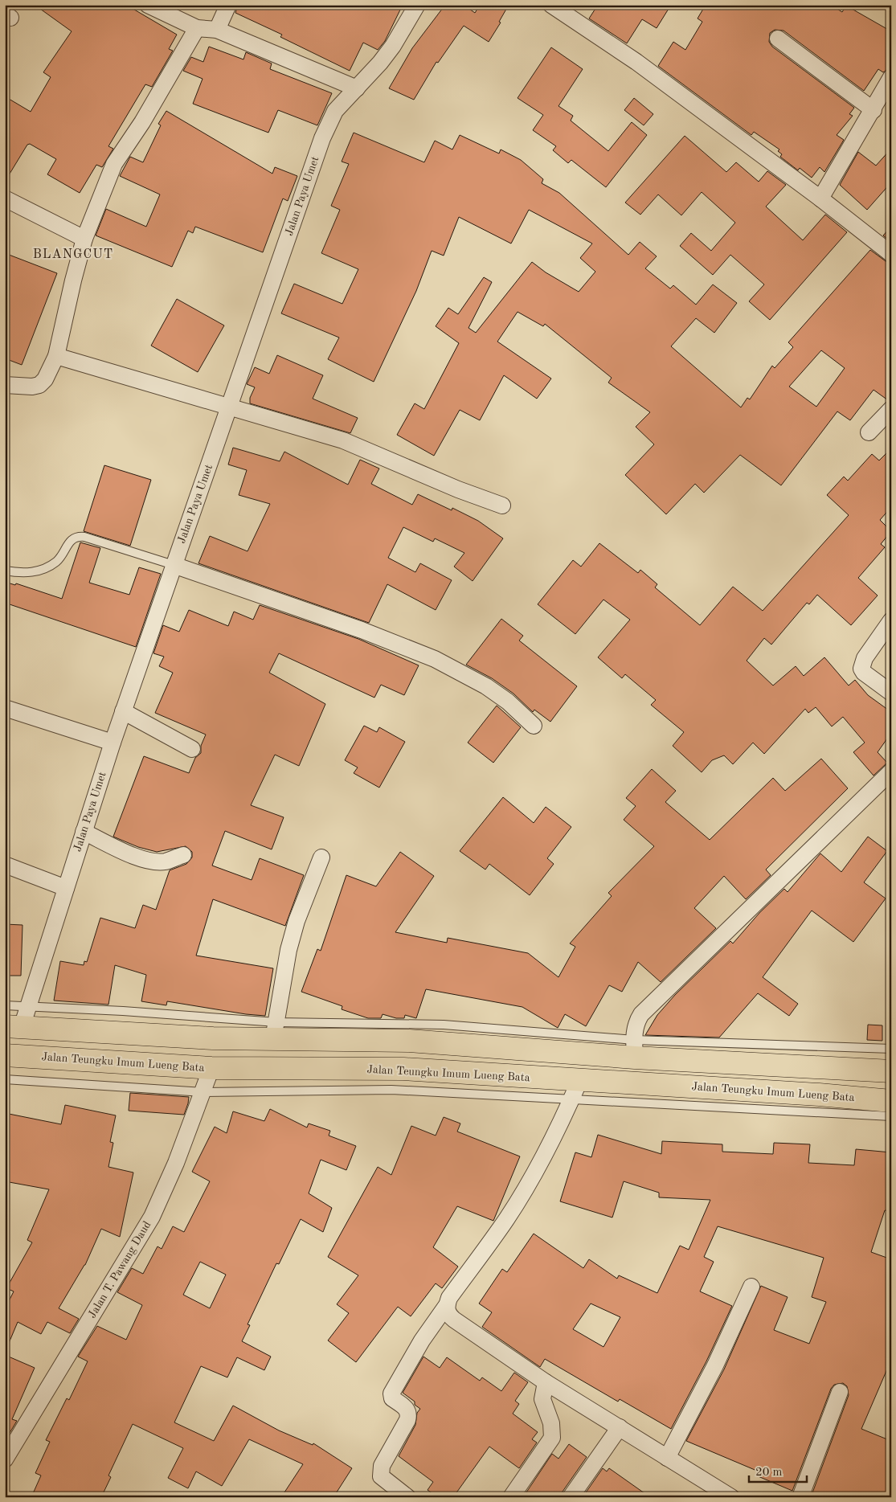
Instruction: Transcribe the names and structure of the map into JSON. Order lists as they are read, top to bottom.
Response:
{
  "streets": {
    "highway": ["Jalan Teungku Imum Lueng Bata"],
    "street": ["Jalan Paya Umet", "Jalan T. Pawang Daud"]
  },
  "crossings": [
    ["Jalan Teungku Imum Lueng Bata", "Jalan T. Pawang Daud"]
  ],
  "districts": ["BLANGCUT"],
  "scale_bar": "20 m"
}
